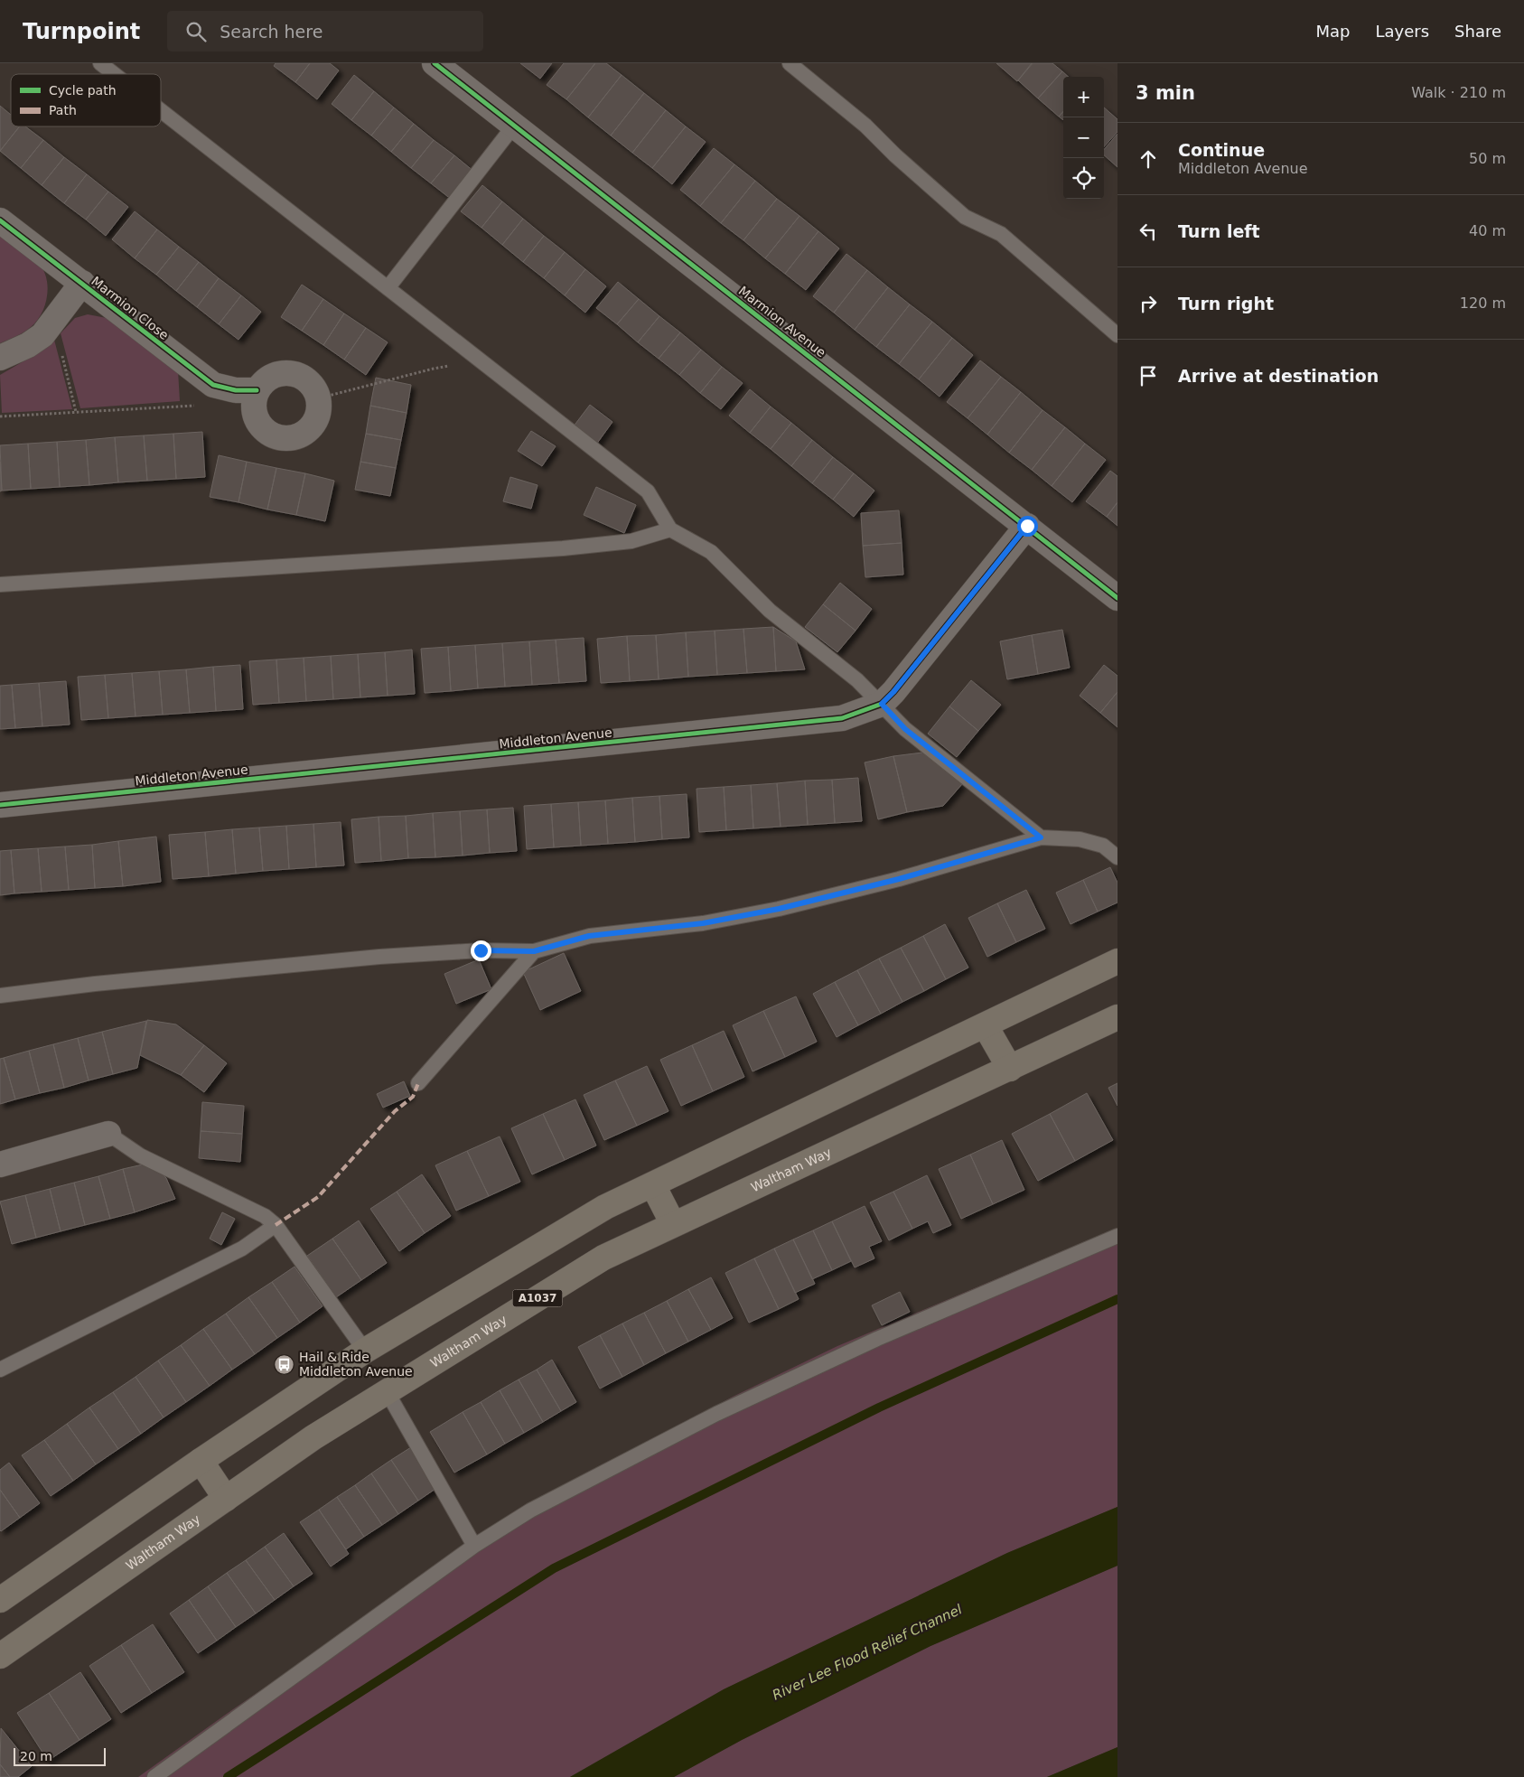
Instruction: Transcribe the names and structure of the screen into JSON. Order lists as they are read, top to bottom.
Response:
{
  "streets": {
    "main road": ["Waltham Way", "A1037"],
    "street": ["Marmion Close", "Marmion Avenue", "Middleton Avenue"]
  },
  "crossings": [
    ["Marmion Avenue", "Middleton Avenue"]
  ],
  "water": ["River Lee Flood Relief Channel"],
  "places": {
    "bus stop": ["Hail & Ride Middleton Avenue"]
  },
  "legend": ["Cycle path", "Path"],
  "scale_bar": "20 m",
  "page": {
    "header": "Turnpoint",
    "search": "Search here",
    "nav": ["Map", "Layers", "Share"],
    "heading": ["3 min", "Walk · 210 m"],
    "map_buttons": ["+", "−"],
    "list": [
      ["Continue", "Middleton Avenue", "50 m"],
      ["Turn left", "40 m"],
      ["Turn right", "120 m"],
      "Arrive at destination"
    ],
    "scale": "20 m"
  }
}
